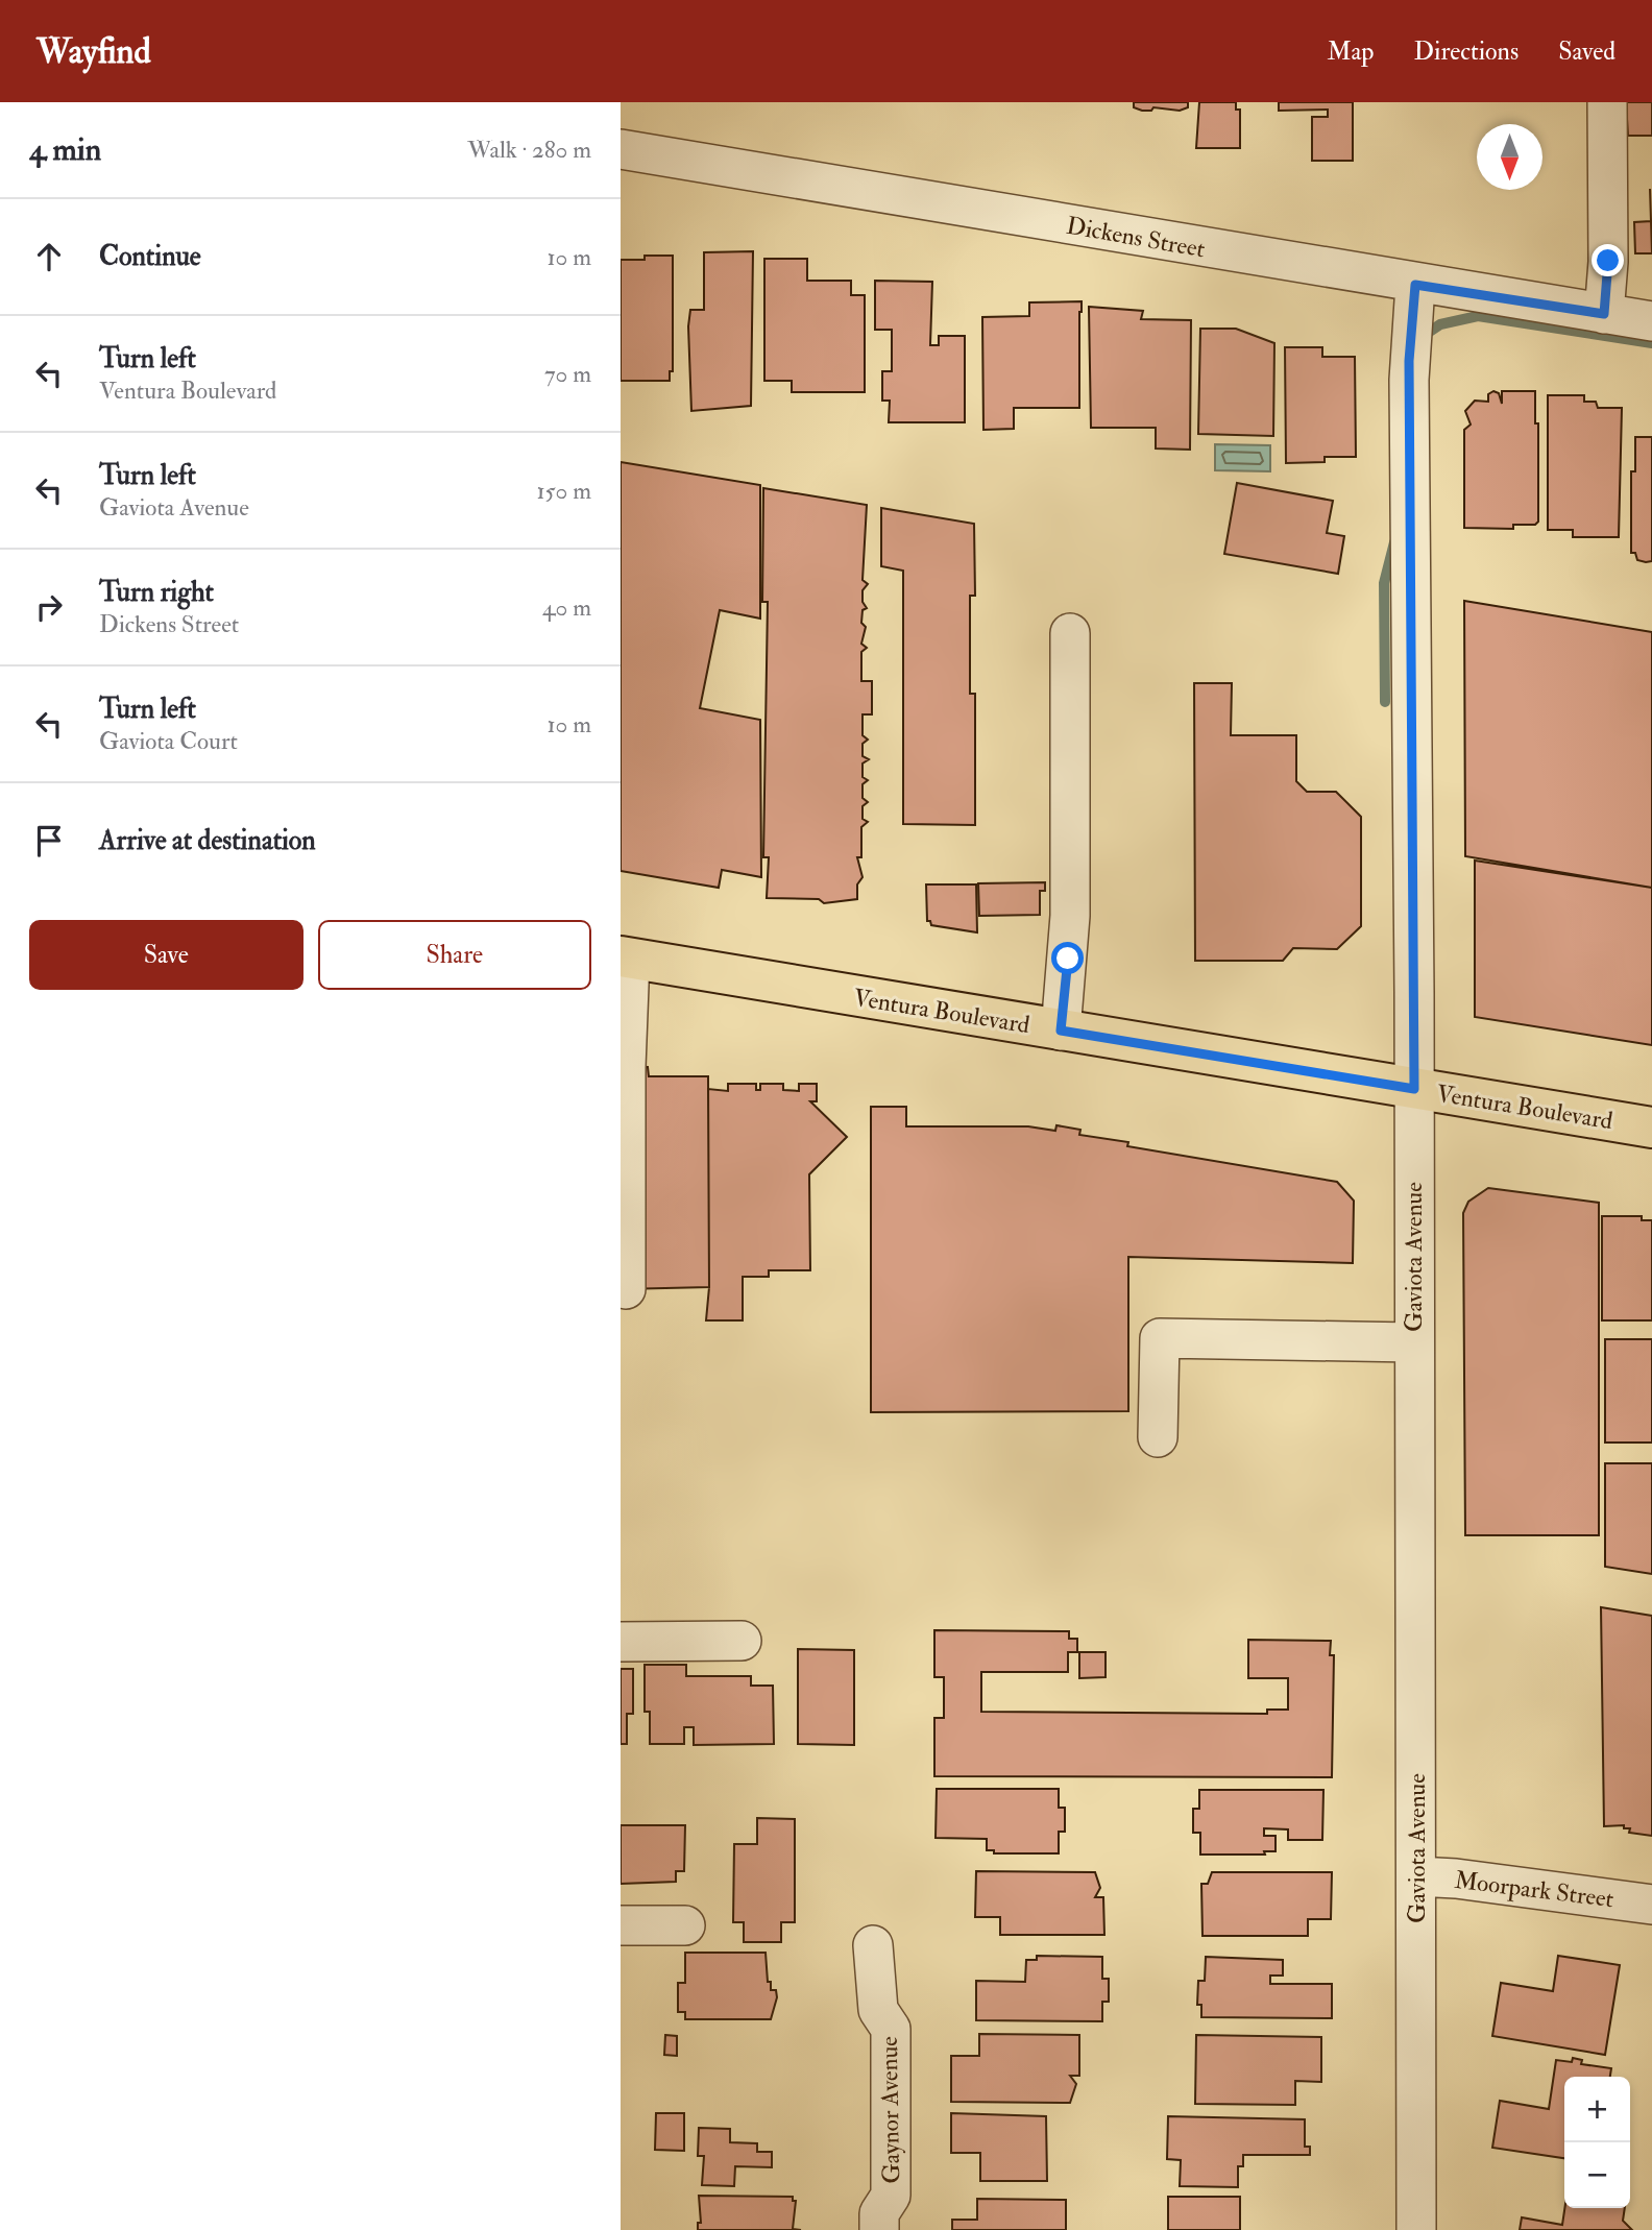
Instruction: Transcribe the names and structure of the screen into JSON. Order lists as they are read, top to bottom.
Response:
{
  "streets": {
    "main road": ["Ventura Boulevard"],
    "street": [
      "Dickens Street",
      "Gaviota Avenue",
      "Moorpark Street",
      "Gaynor Avenue"
    ]
  },
  "crossings": [
    ["Dickens Street", "Gaviota Avenue"],
    ["Ventura Boulevard", "Gaviota Avenue"],
    ["Gaviota Avenue", "Moorpark Street"]
  ],
  "north": "bottom",
  "page": {
    "header": "Wayfind",
    "nav": ["Map", "Directions", "Saved"],
    "heading": ["4 min", "Walk · 280 m"],
    "list": [
      ["Continue", "10 m"],
      ["Turn left", "Ventura Boulevard", "70 m"],
      ["Turn left", "Gaviota Avenue", "150 m"],
      ["Turn right", "Dickens Street", "40 m"],
      ["Turn left", "Gaviota Court", "10 m"],
      "Arrive at destination"
    ],
    "buttons": ["Save", "Share"],
    "map_buttons": ["+", "−"]
  }
}
